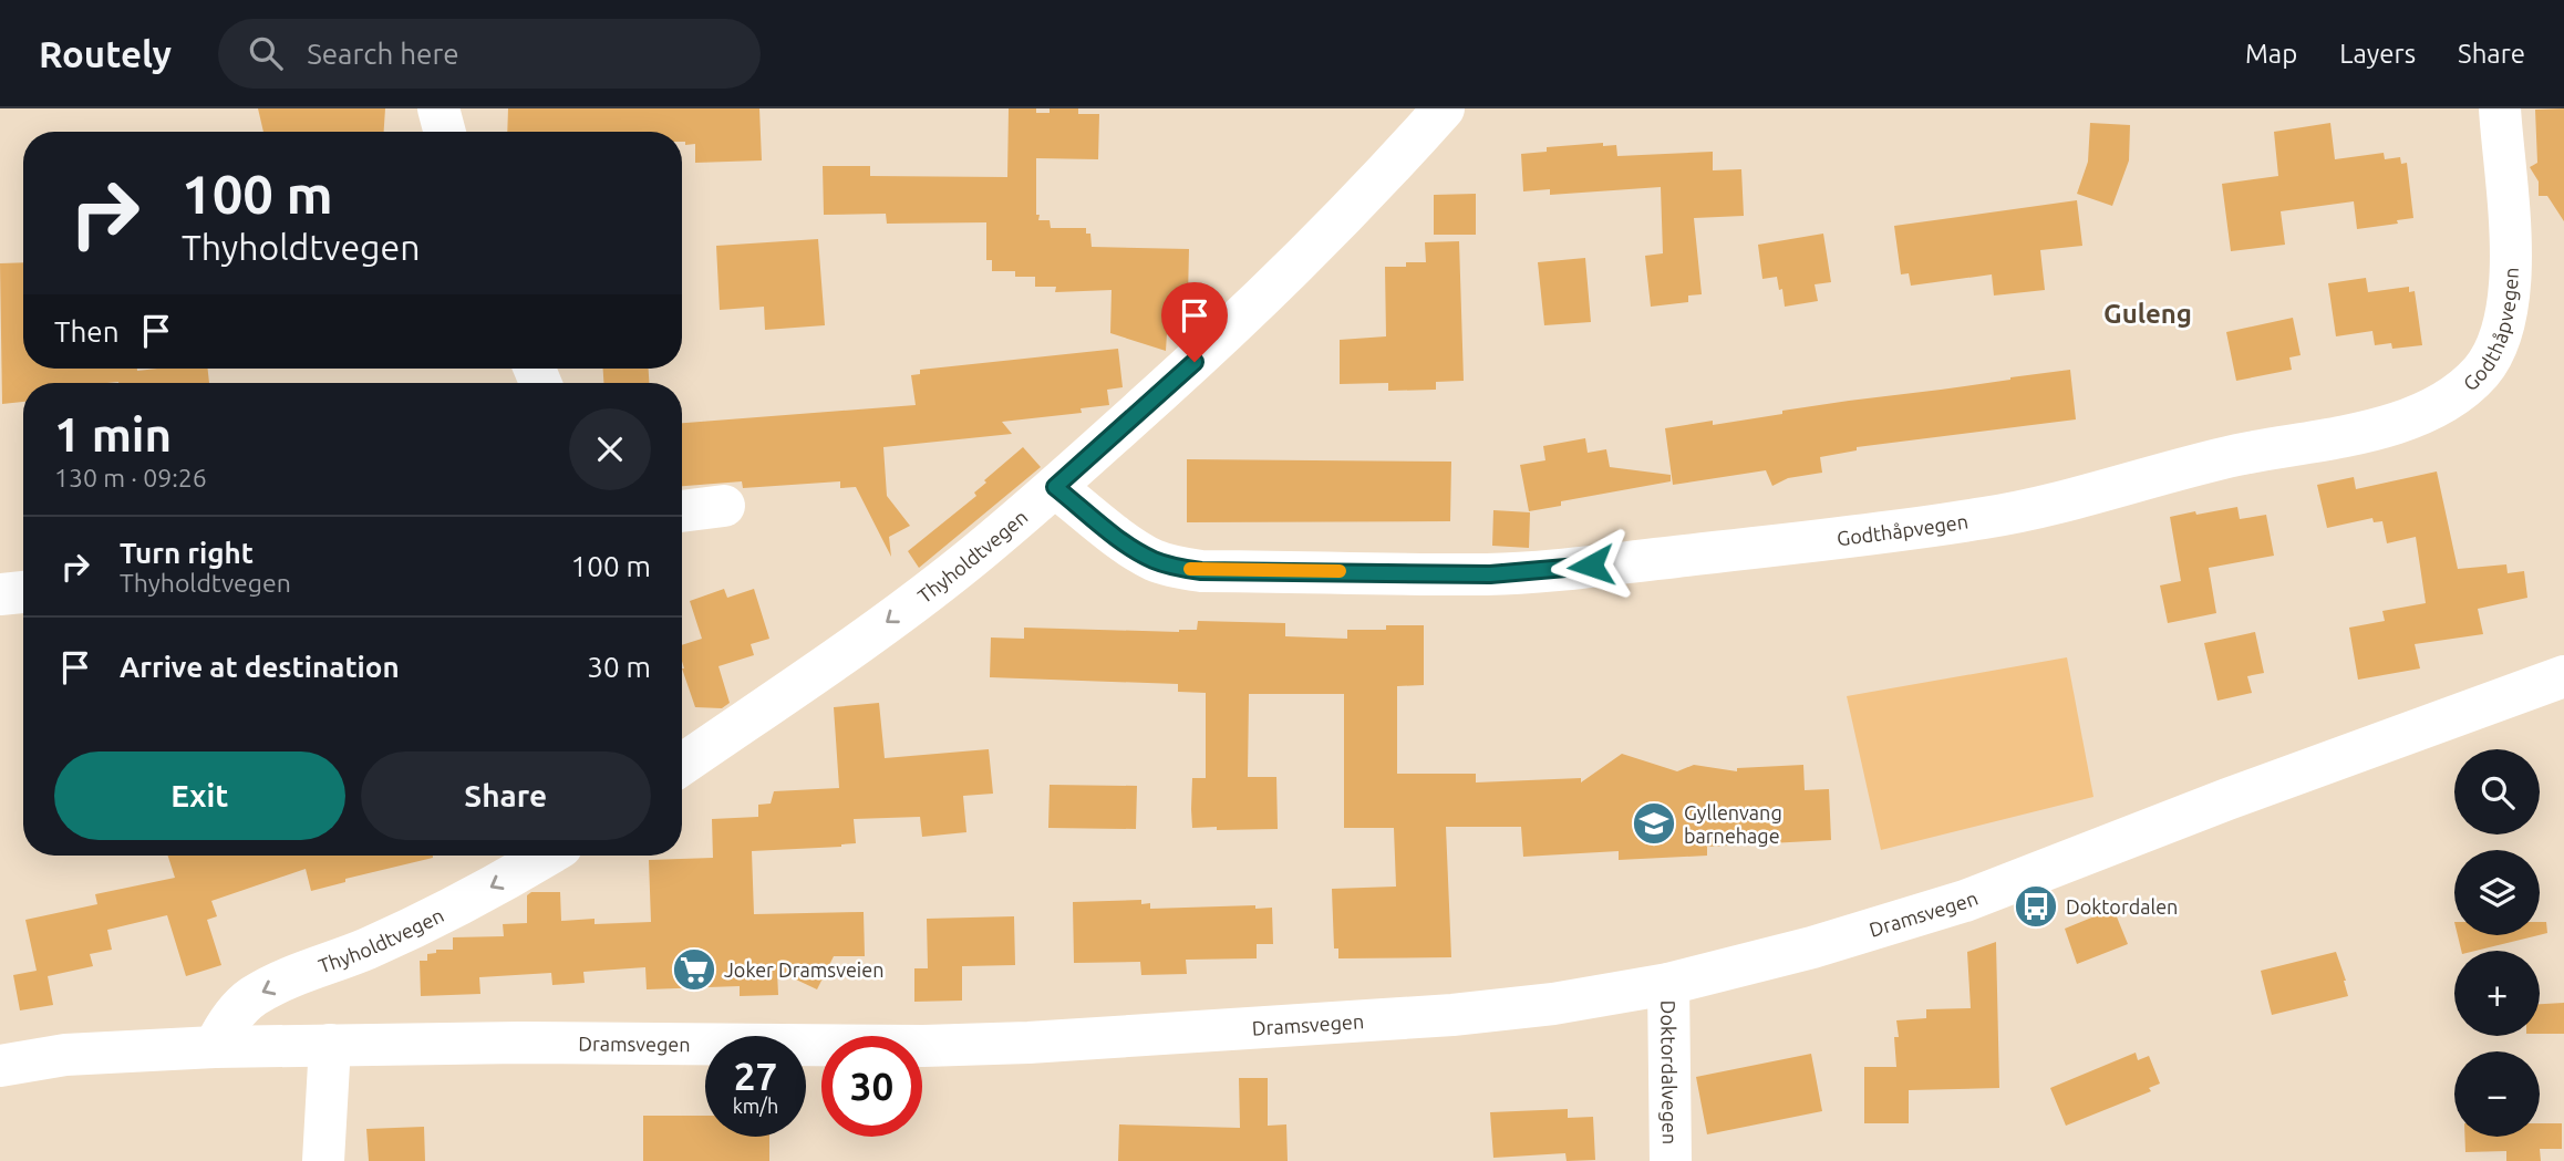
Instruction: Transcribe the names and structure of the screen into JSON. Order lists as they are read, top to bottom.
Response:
{
  "streets": {
    "street": [
      "Godthåpvegen",
      "Thyholdtvegen",
      "Dramsvegen",
      "Doktordalvegen"
    ]
  },
  "crossings": [
    ["Godthåpvegen", "Thyholdtvegen"],
    ["Thyholdtvegen", "Dramsvegen"],
    ["Dramsvegen", "Doktordalvegen"]
  ],
  "one_way": ["Thyholdtvegen"],
  "districts": ["Guleng"],
  "places": {
    "school or university": ["Gyllenvang barnehage"],
    "bus stop": ["Doktordalen"],
    "supermarket": ["Joker Dramsveien"]
  },
  "page": {
    "header": "Routely",
    "search": "Search here",
    "nav": ["Map", "Layers", "Share"],
    "turn": ["100 m", "Thyholdtvegen"],
    "then": "Then",
    "heading": ["1 min", "130 m · 09:26"],
    "list": [
      {
        "name": "Turn right",
        "note": "Thyholdtvegen",
        "value": "100 m"
      },
      {
        "name": "Arrive at destination",
        "value": "30 m"
      }
    ],
    "buttons": ["Exit", "Share"],
    "map_buttons": ["+", "−"],
    "speed": "27 km/h",
    "limit": "30"
  }
}
